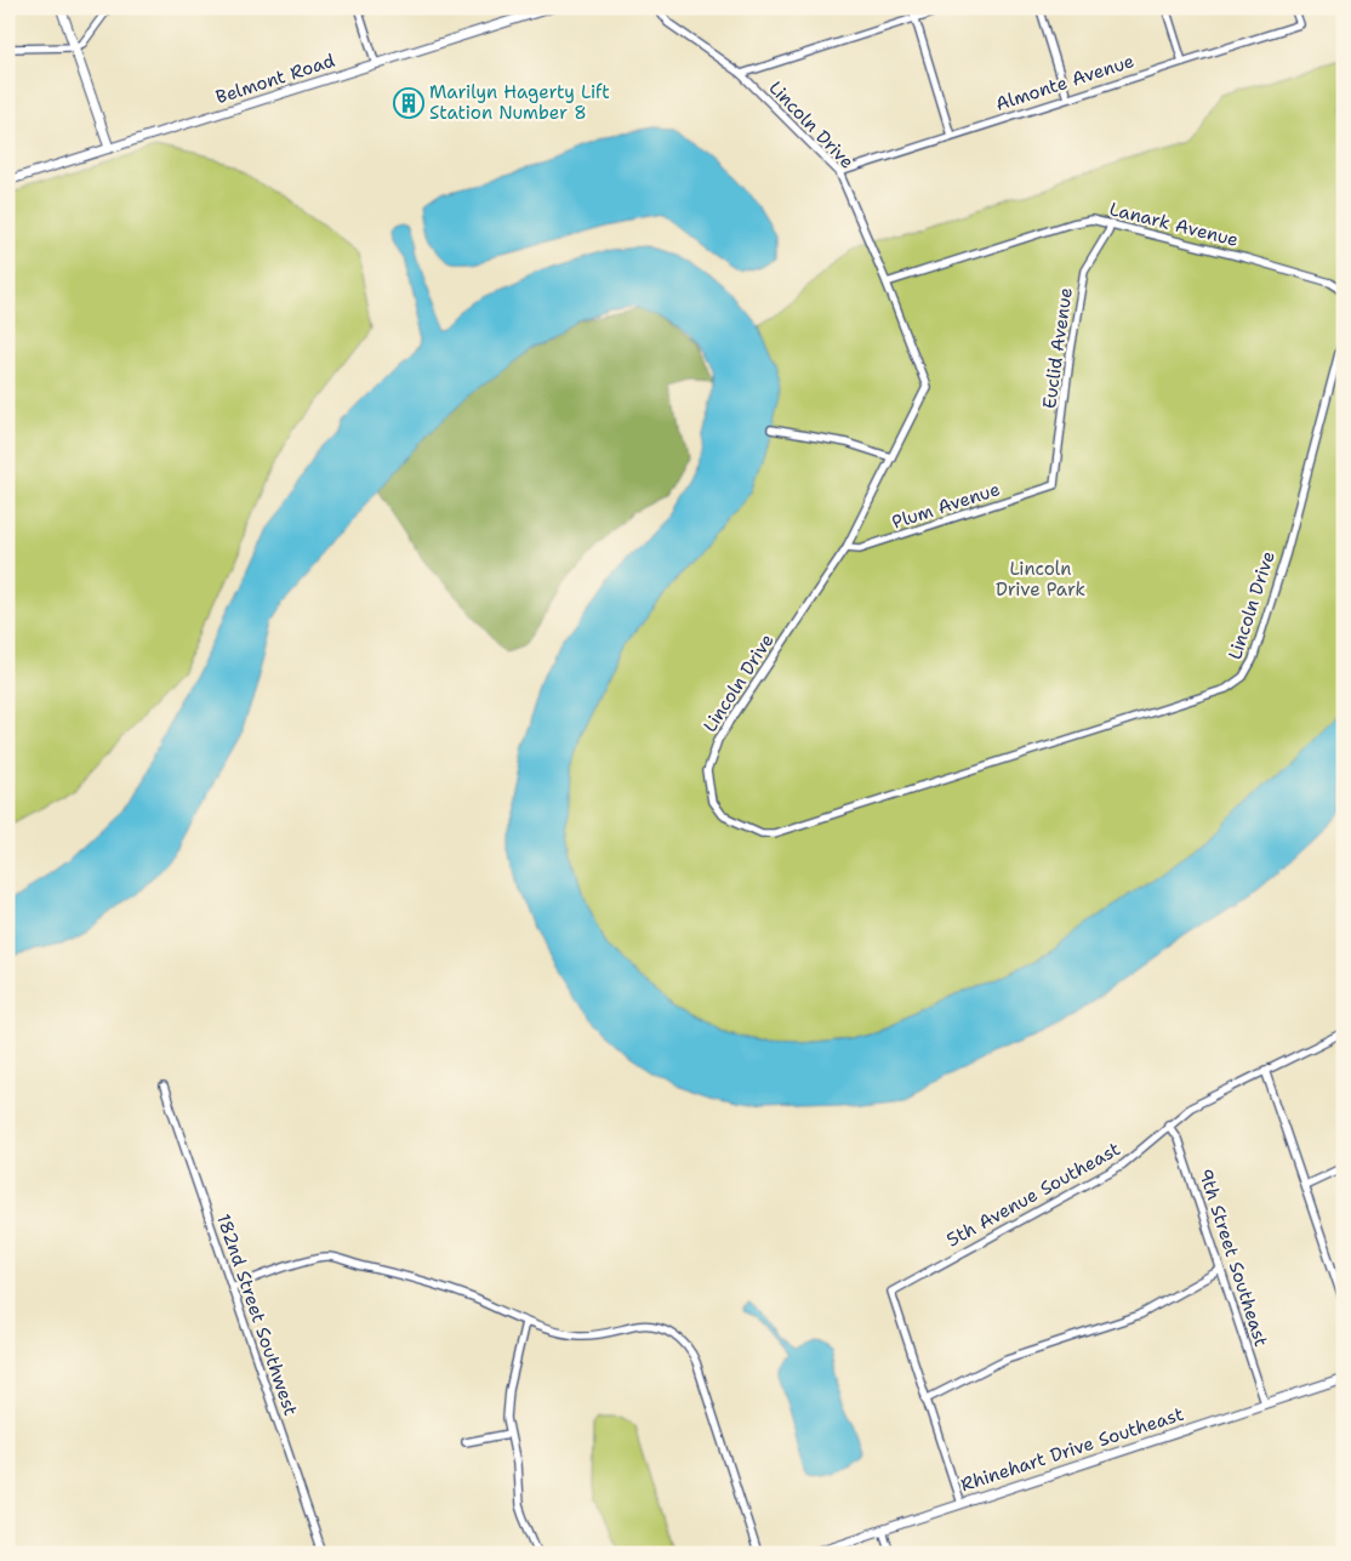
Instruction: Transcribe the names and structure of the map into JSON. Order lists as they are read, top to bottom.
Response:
{
  "streets": {
    "street": [
      "Belmont Road",
      "Almonte Avenue",
      "Lincoln Drive",
      "Lanark Avenue",
      "Euclid Avenue",
      "Plum Avenue",
      "5th Avenue Southeast",
      "9th Street Southeast",
      "182nd Street Southwest",
      "Rhinehart Drive Southeast"
    ]
  },
  "crossings": [
    ["Almonte Avenue", "Lincoln Drive"],
    ["Lincoln Drive", "Lanark Avenue"],
    ["Lincoln Drive", "Plum Avenue"],
    ["Lanark Avenue", "Euclid Avenue"],
    ["Euclid Avenue", "Plum Avenue"],
    ["5th Avenue Southeast", "9th Street Southeast"],
    ["9th Street Southeast", "Rhinehart Drive Southeast"]
  ],
  "parks": ["Lincoln Drive Park"],
  "places": {
    "building": ["Marilyn Hagerty Lift Station Number 8"]
  }
}
